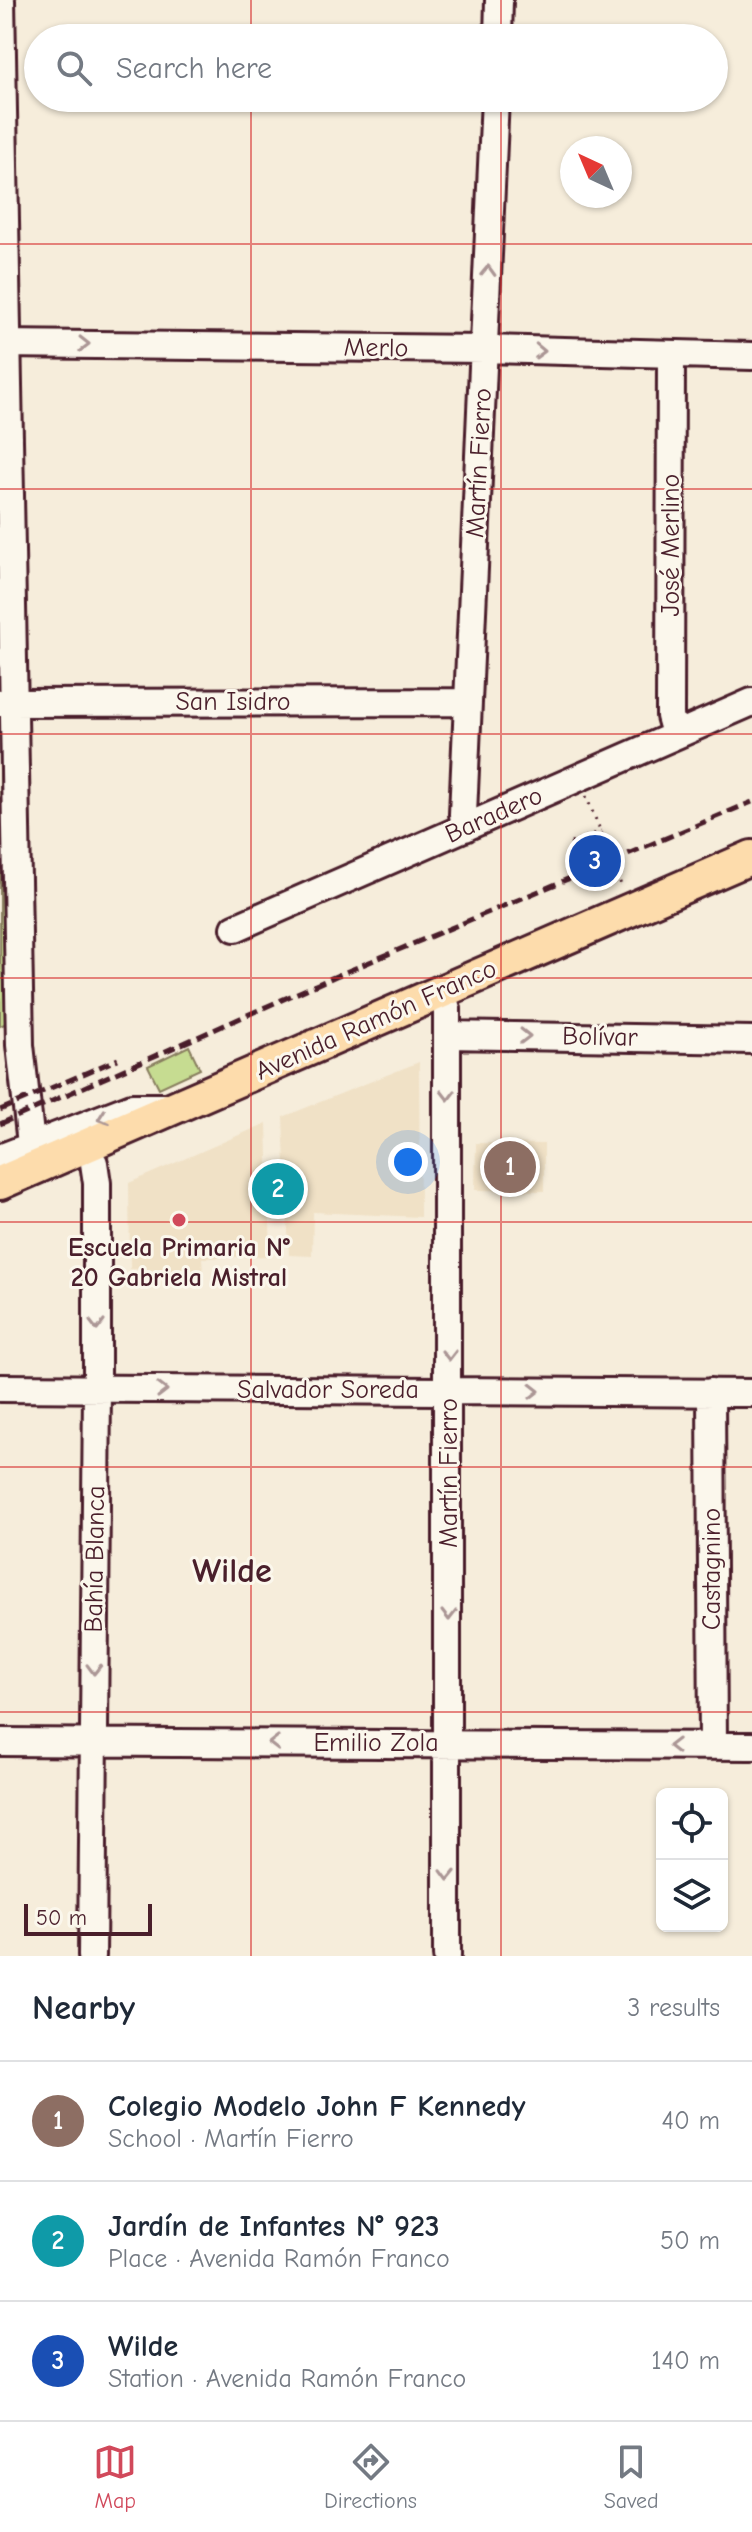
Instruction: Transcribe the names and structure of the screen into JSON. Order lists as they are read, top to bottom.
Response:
{
  "streets": {
    "main road": ["Avenida Ramón Franco"],
    "street": [
      "Merlo",
      "Martín Fierro",
      "José Merlino",
      "San Isidro",
      "Baradero",
      "Bolívar",
      "Salvador Soreda",
      "Bahía Blanca",
      "Castagnino",
      "Emilio Zola"
    ]
  },
  "crossings": [
    ["Merlo", "Martín Fierro"],
    ["Merlo", "José Merlino"],
    ["Martín Fierro", "San Isidro"],
    ["Martín Fierro", "Baradero"],
    ["Martín Fierro", "Avenida Ramón Franco"],
    ["Martín Fierro", "Bolívar"],
    ["Martín Fierro", "Salvador Soreda"],
    ["Martín Fierro", "Emilio Zola"],
    ["José Merlino", "Baradero"],
    ["Avenida Ramón Franco", "Bolívar"],
    ["Avenida Ramón Franco", "Bahía Blanca"],
    ["Salvador Soreda", "Bahía Blanca"],
    ["Salvador Soreda", "Castagnino"],
    ["Bahía Blanca", "Emilio Zola"],
    ["Castagnino", "Emilio Zola"]
  ],
  "one_way": [
    "Merlo",
    "Bolívar",
    "Salvador Soreda",
    "Bahía Blanca",
    "Emilio Zola"
  ],
  "districts": ["Wilde"],
  "places": ["Escuela Primaria N° 20 Gabriela Mistral"],
  "scale_bar": "50 m",
  "north": "top left",
  "page": {
    "search": "Search here",
    "pins": ["3", "1", "2"],
    "scale": "50 m",
    "heading": ["Nearby", "3 results"],
    "list": [
      {
        "mark": "1",
        "name": "Colegio Modelo John F Kennedy",
        "note": "School · Martín Fierro",
        "value": "40 m"
      },
      {
        "mark": "2",
        "name": "Jardín de Infantes N° 923",
        "note": "Place · Avenida Ramón Franco",
        "value": "50 m"
      },
      {
        "mark": "3",
        "name": "Wilde",
        "note": "Station · Avenida Ramón Franco",
        "value": "140 m"
      }
    ],
    "nav": ["Map", "Directions", "Saved"]
  }
}
